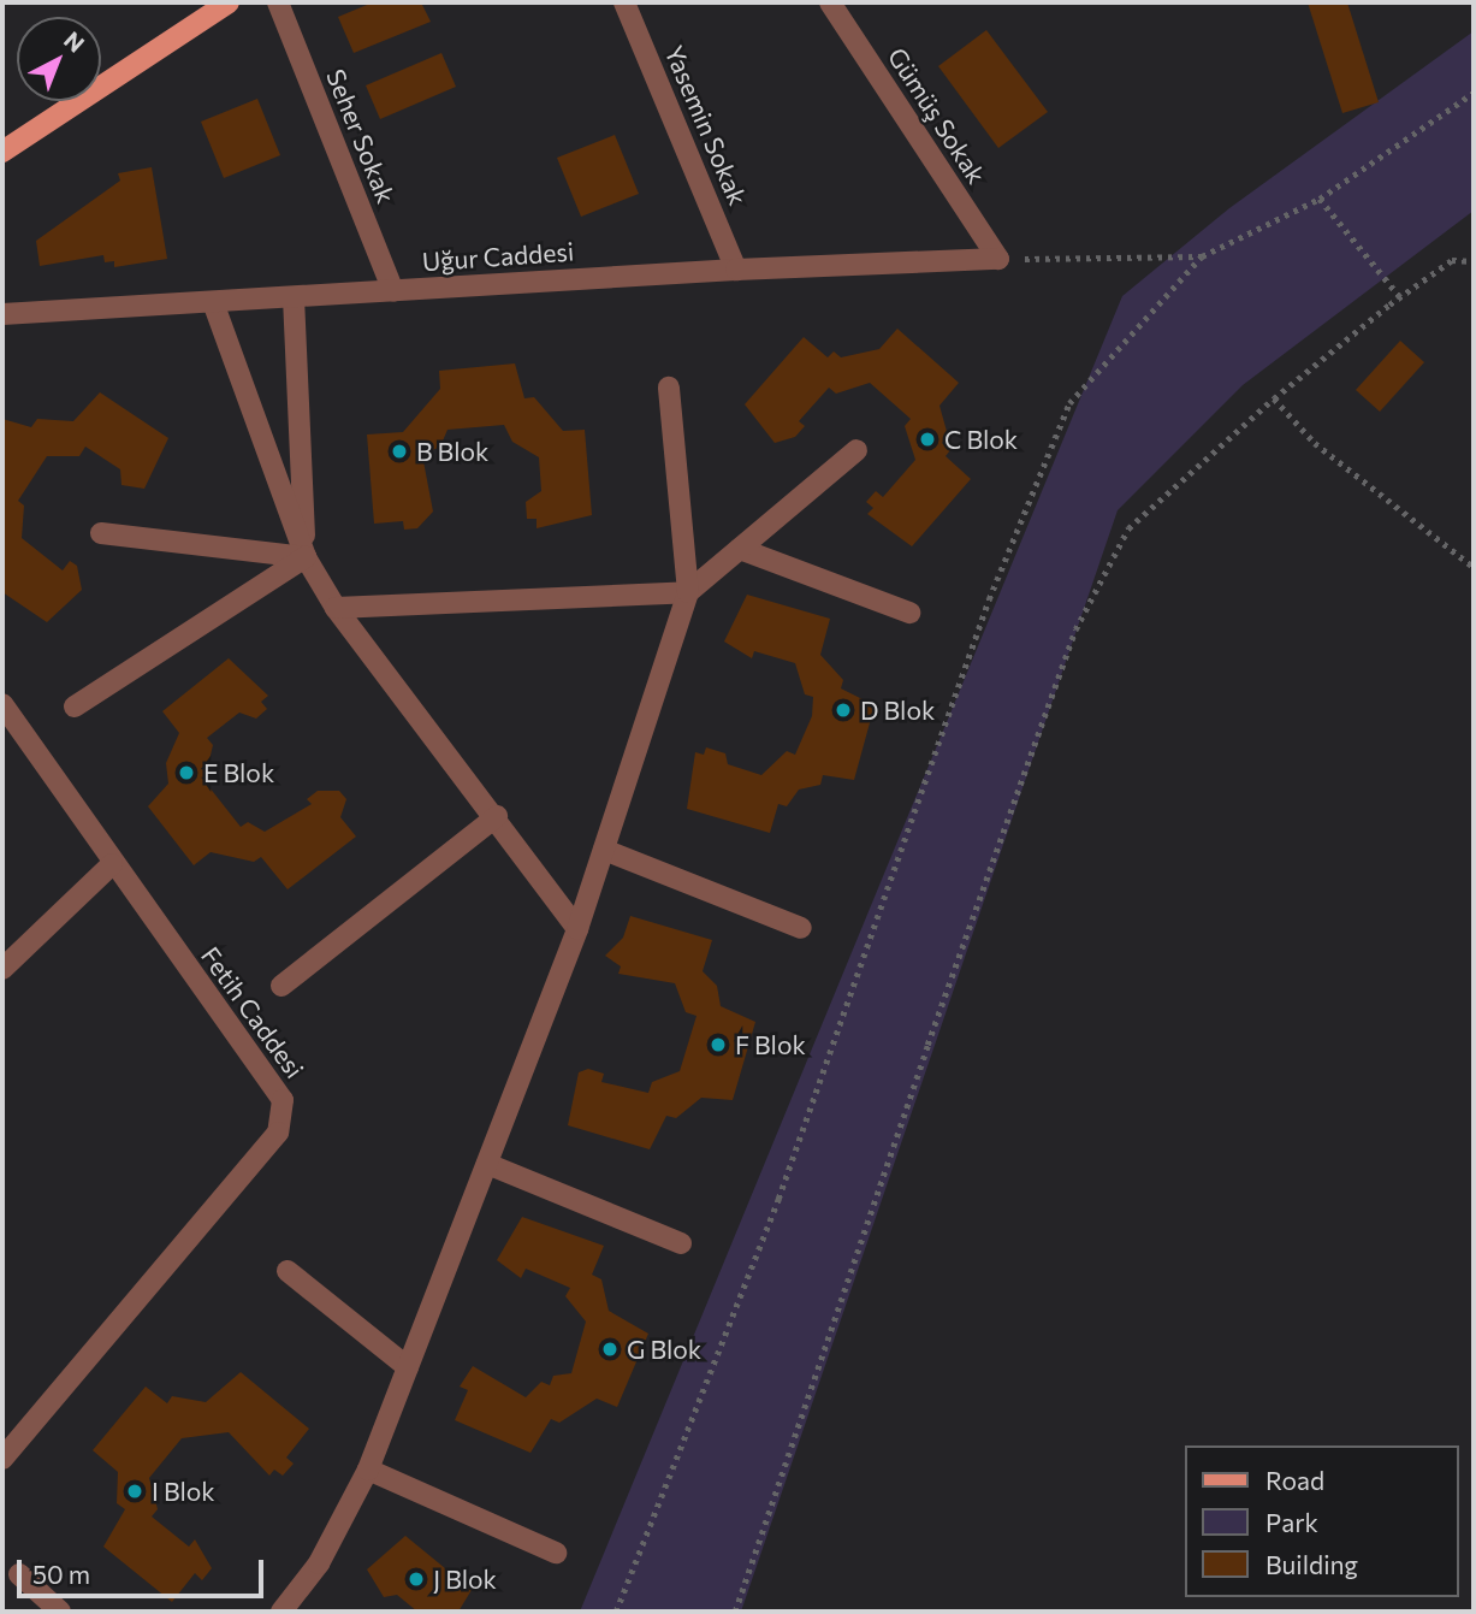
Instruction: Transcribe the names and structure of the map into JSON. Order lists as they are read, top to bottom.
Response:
{
  "streets": {
    "street": [
      "Gümüş Sokak",
      "Yasemin Sokak",
      "Seher Sokak",
      "Uğur Caddesi",
      "Fetih Caddesi"
    ]
  },
  "crossings": [
    ["Gümüş Sokak", "Uğur Caddesi"],
    ["Yasemin Sokak", "Uğur Caddesi"],
    ["Seher Sokak", "Uğur Caddesi"]
  ],
  "places": [
    "C Blok",
    "B Blok",
    "D Blok",
    "E Blok",
    "F Blok",
    "G Blok",
    "I Blok",
    "J Blok"
  ],
  "legend": ["Road", "Park", "Building"],
  "scale_bar": "50 m",
  "north": "top right"
}
